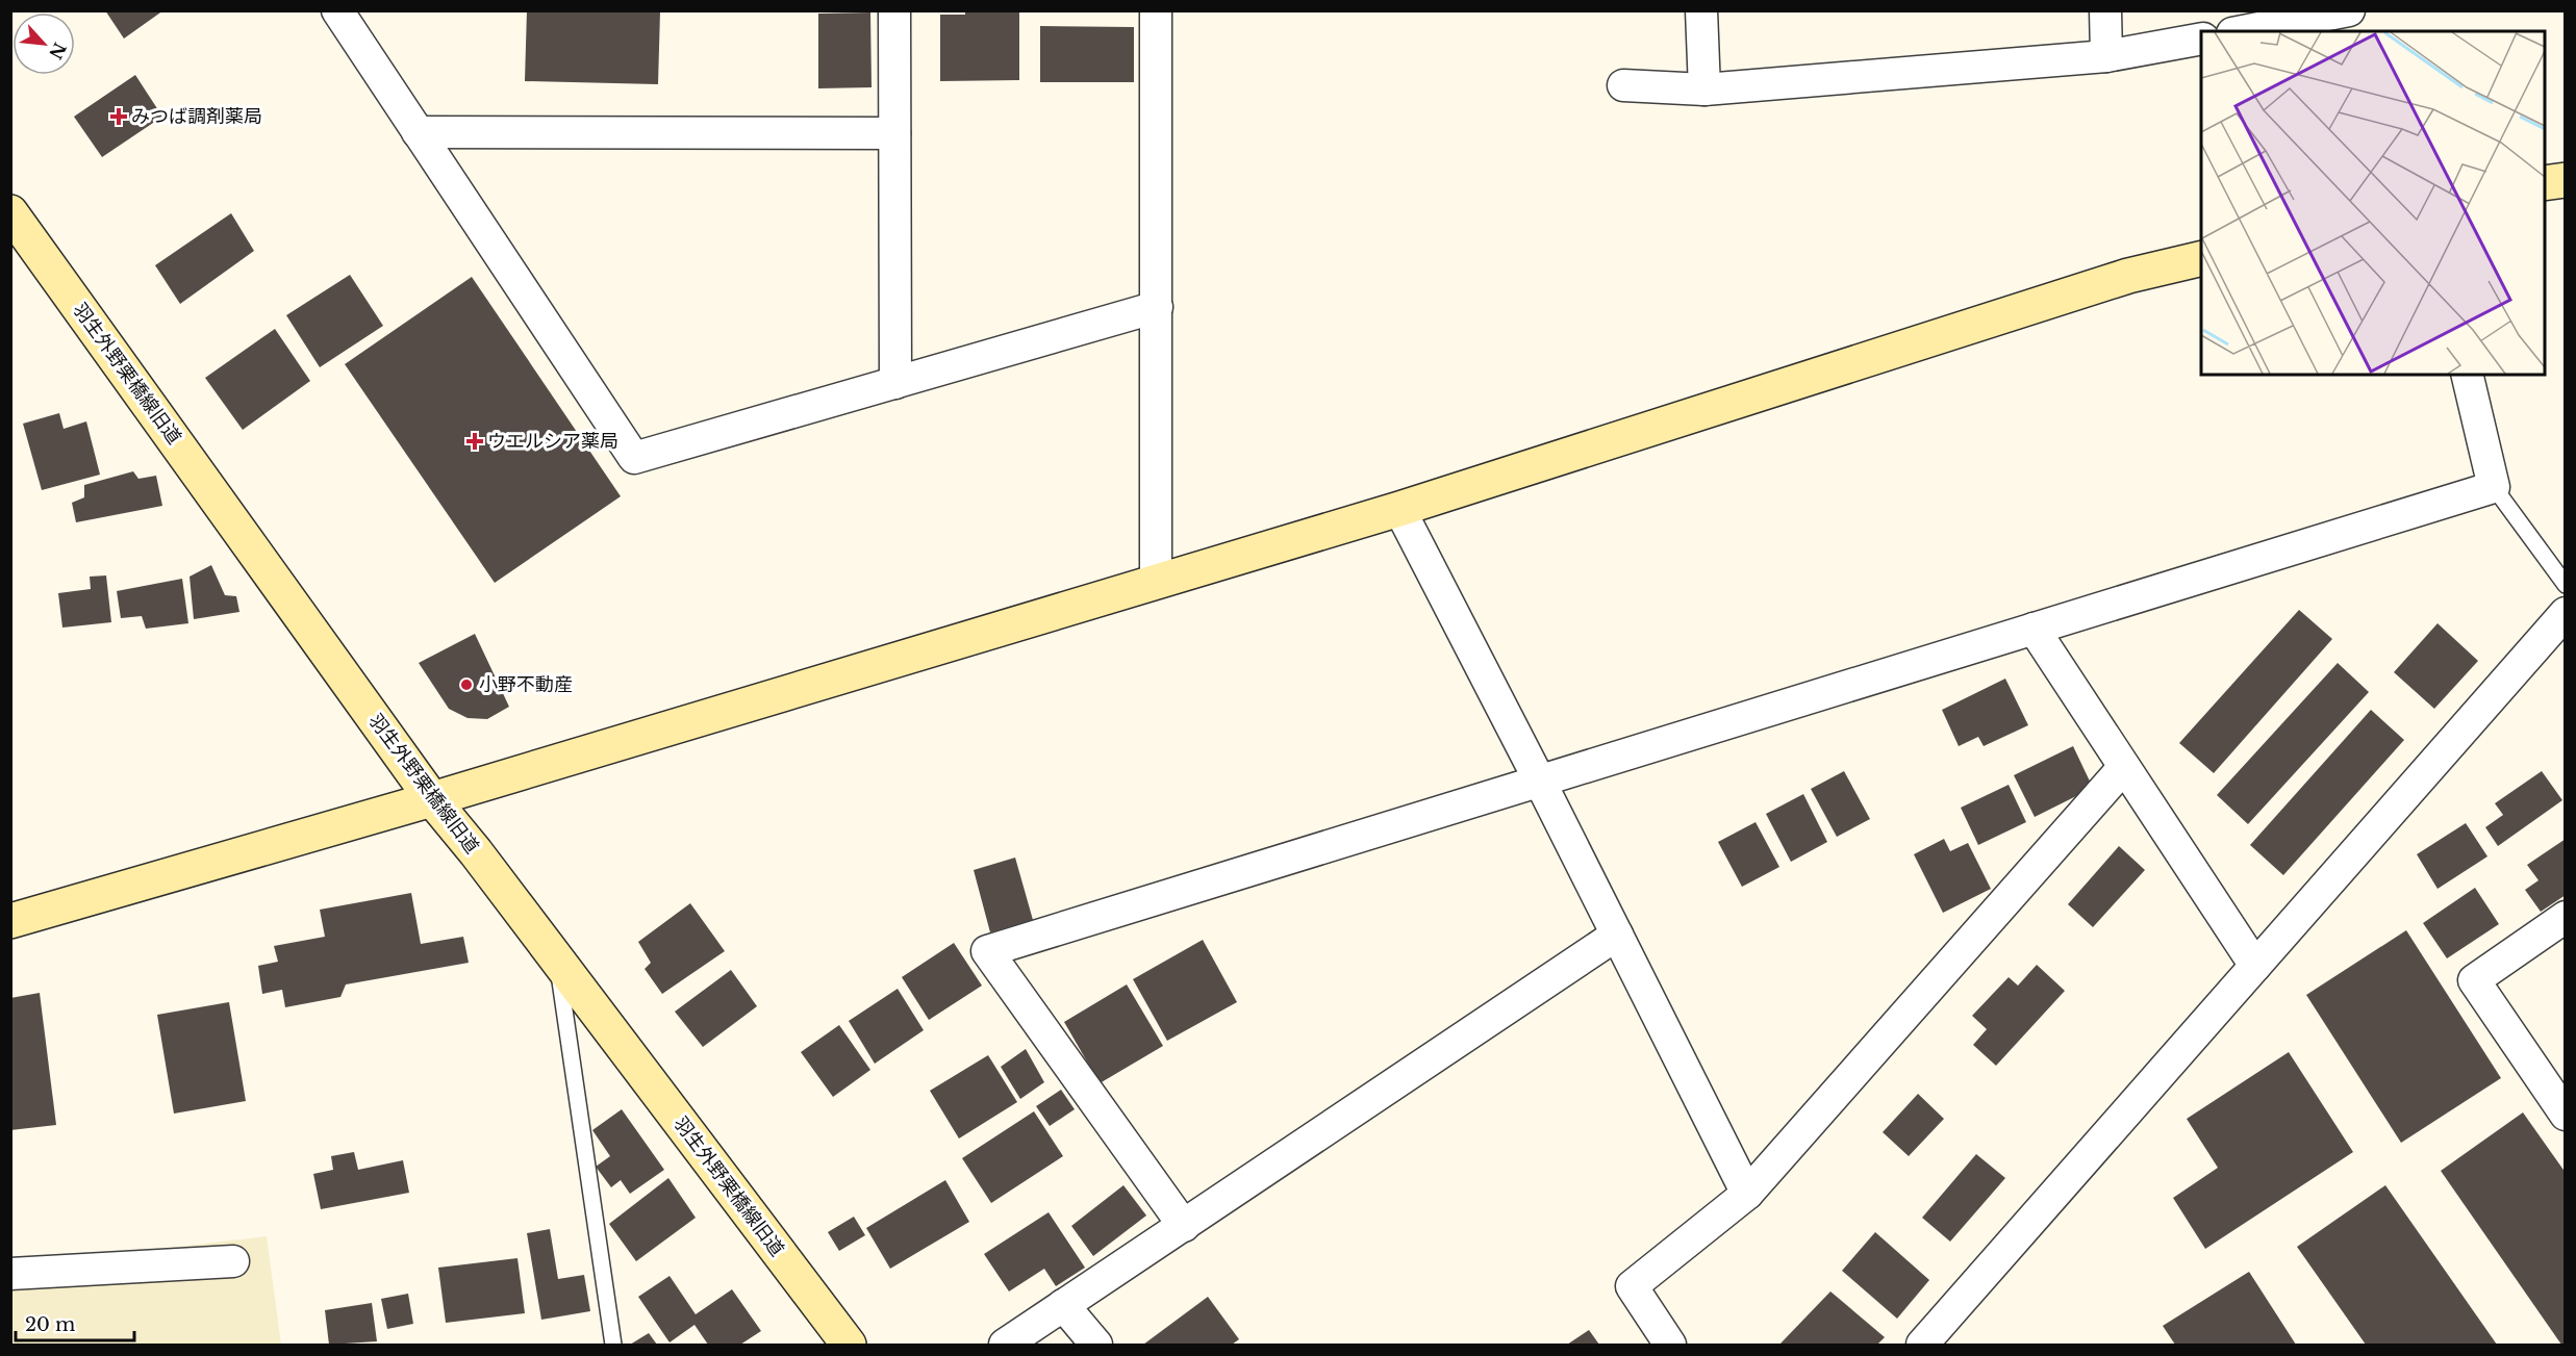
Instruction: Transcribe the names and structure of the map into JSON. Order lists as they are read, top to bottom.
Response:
{
  "streets": {
    "street": ["羽生外野栗橋線旧道"]
  },
  "places": {
    "health": ["みつば調剤薬局", "ウエルシア薬局"],
    "other": ["小野不動産"]
  },
  "scale_bar": "20 m",
  "north": "bottom right"
}
